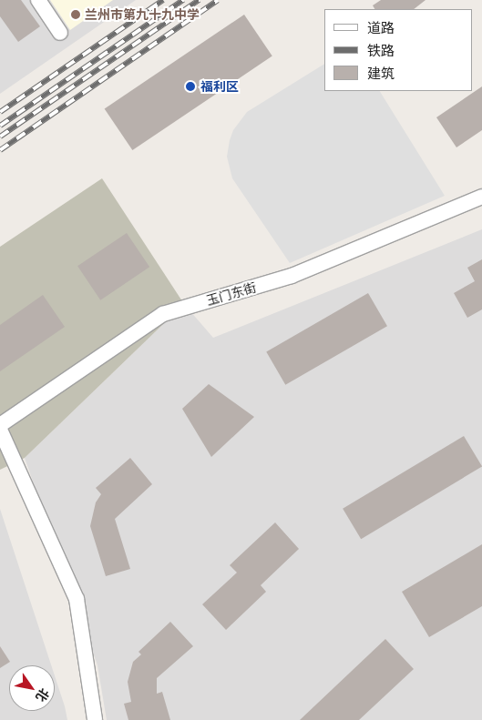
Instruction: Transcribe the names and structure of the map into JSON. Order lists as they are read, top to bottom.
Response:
{
  "streets": {
    "street": ["玉门东街"]
  },
  "places": ["兰州市第九十九中学", "福利区"],
  "legend": ["道路", "铁路", "建筑"],
  "north": "bottom right"
}
